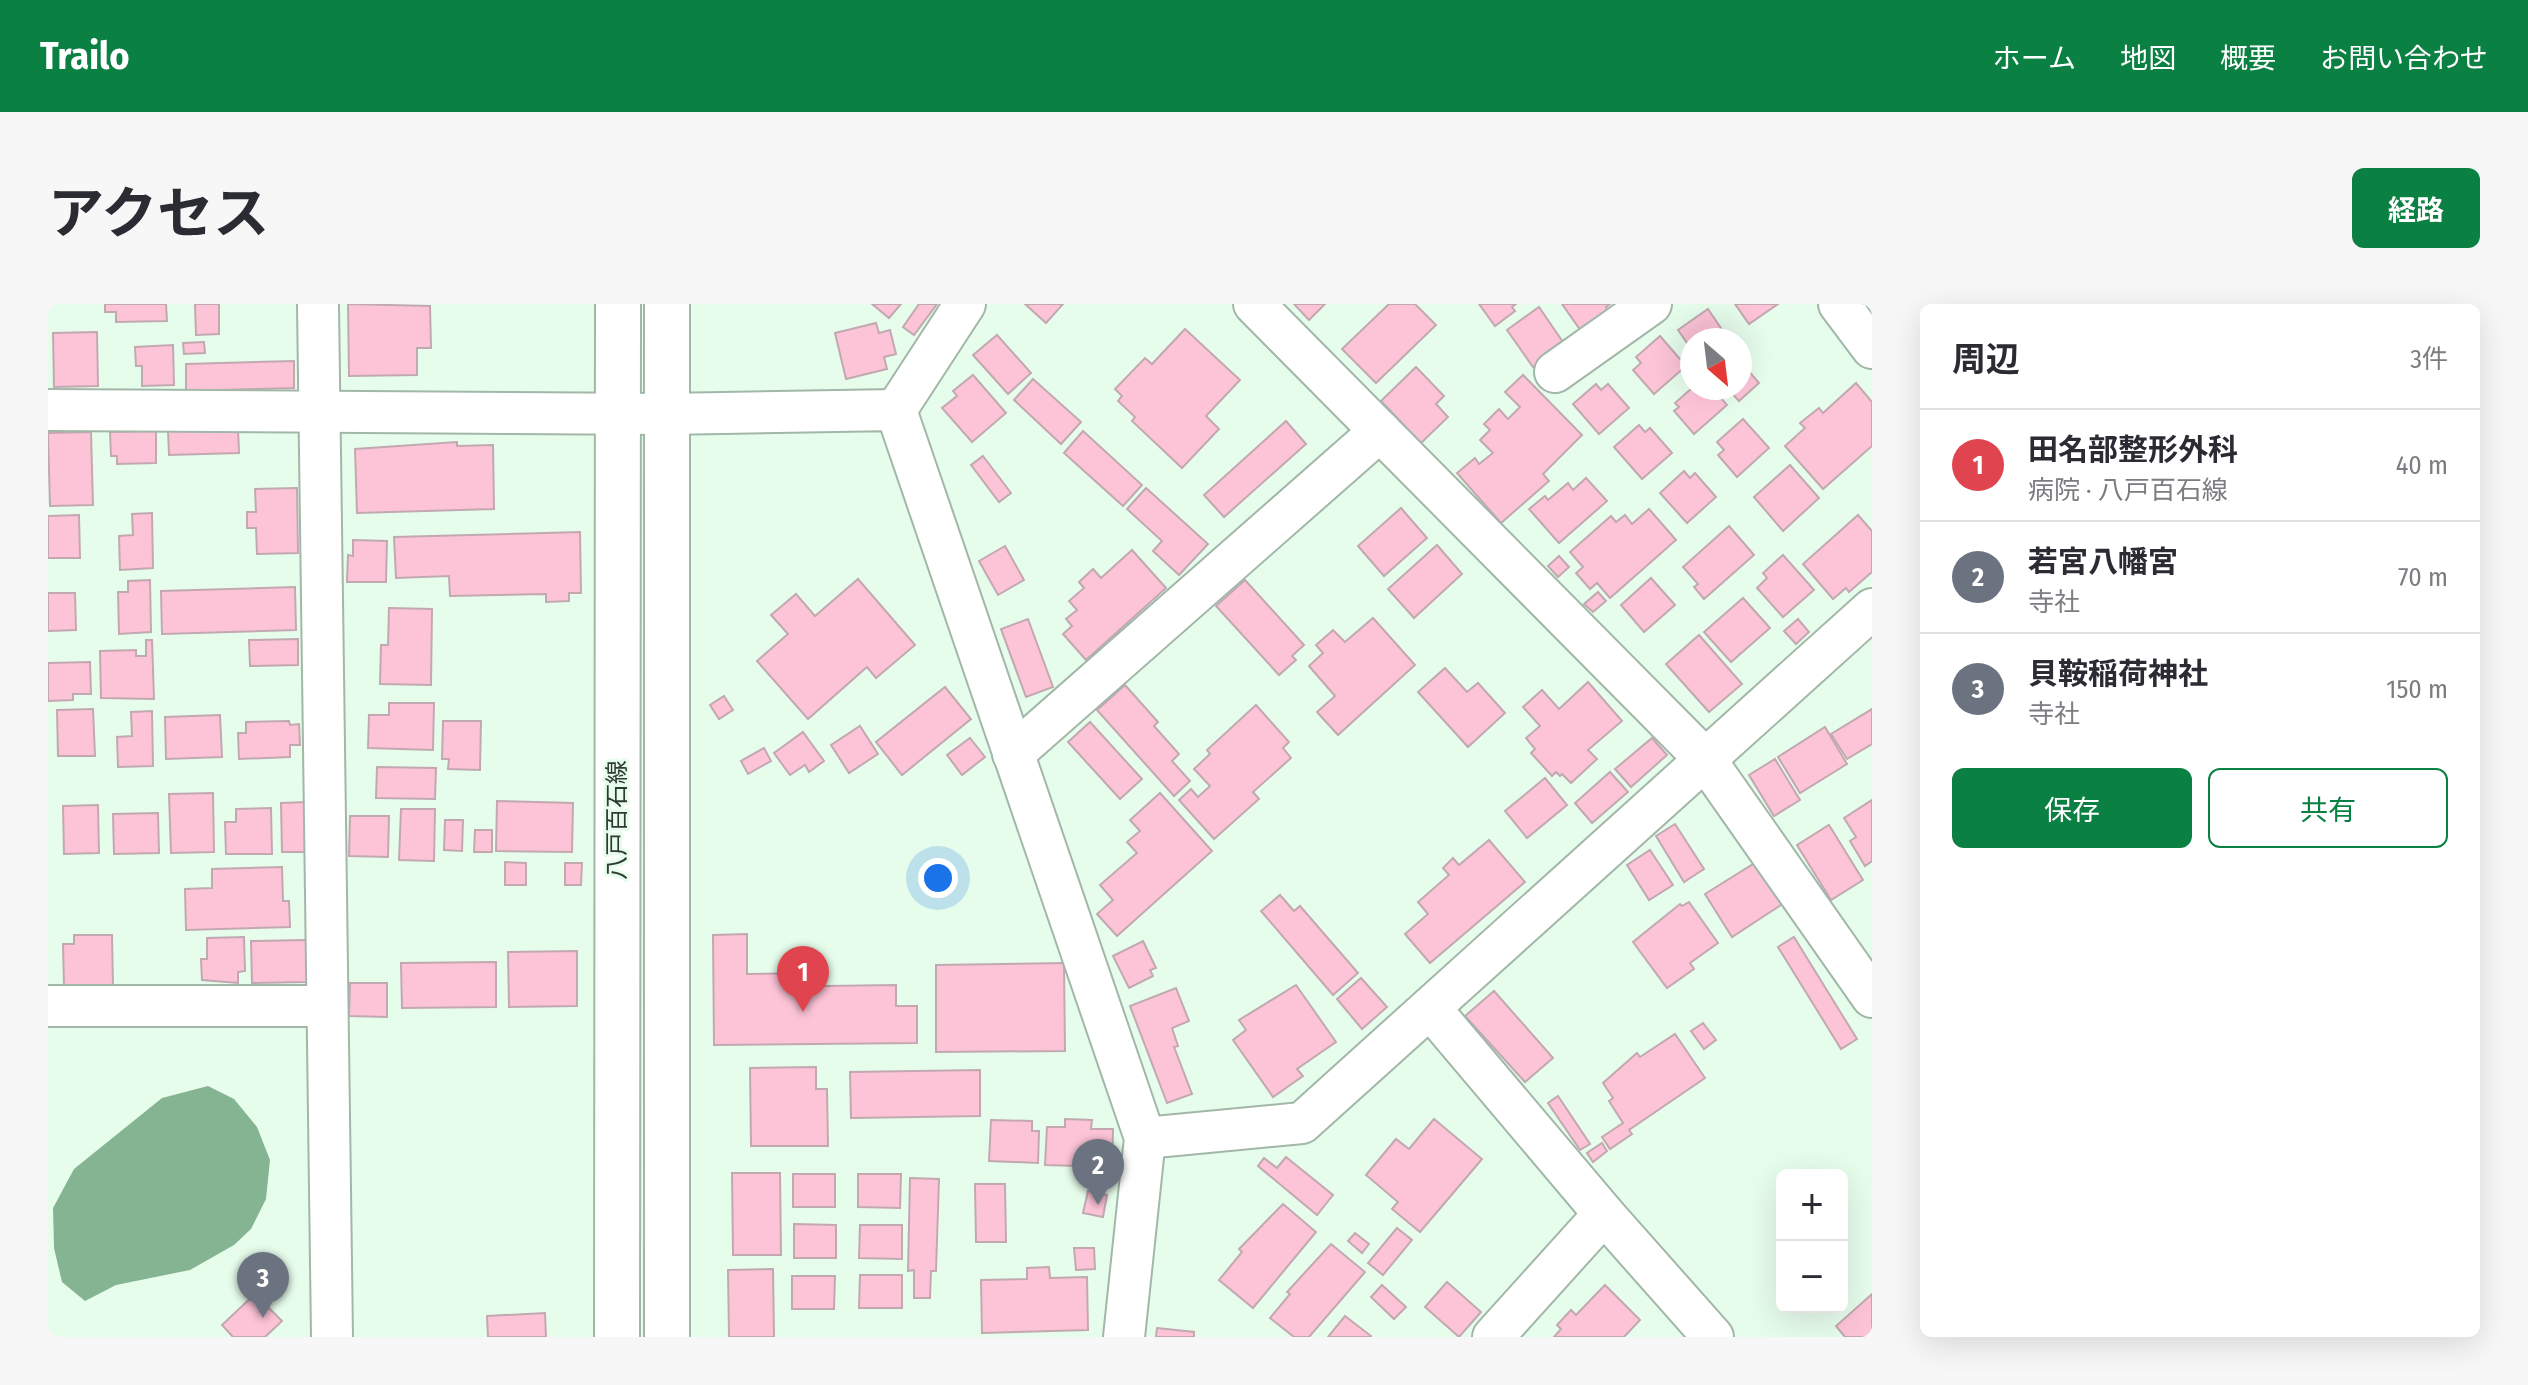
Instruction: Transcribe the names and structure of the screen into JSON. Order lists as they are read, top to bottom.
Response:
{
  "streets": {
    "main road": ["八戸百石線"]
  },
  "north": "bottom right",
  "page": {
    "header": "Trailo",
    "nav": [
      "ホーム",
      "地図",
      "概要",
      "お問い合わせ"
    ],
    "title": "アクセス",
    "buttons": [
      "経路",
      ["保存", "共有"]
    ],
    "heading": ["周辺", "3件"],
    "list": [
      {
        "mark": "1",
        "name": "田名部整形外科",
        "note": "病院 · 八戸百石線",
        "value": "40 m"
      },
      {
        "mark": "2",
        "name": "若宮八幡宮",
        "note": "寺社",
        "value": "70 m"
      },
      {
        "mark": "3",
        "name": "貝鞍稲荷神社",
        "note": "寺社",
        "value": "150 m"
      }
    ],
    "pins": ["1", "2", "3"],
    "map_buttons": ["+", "−"]
  }
}
